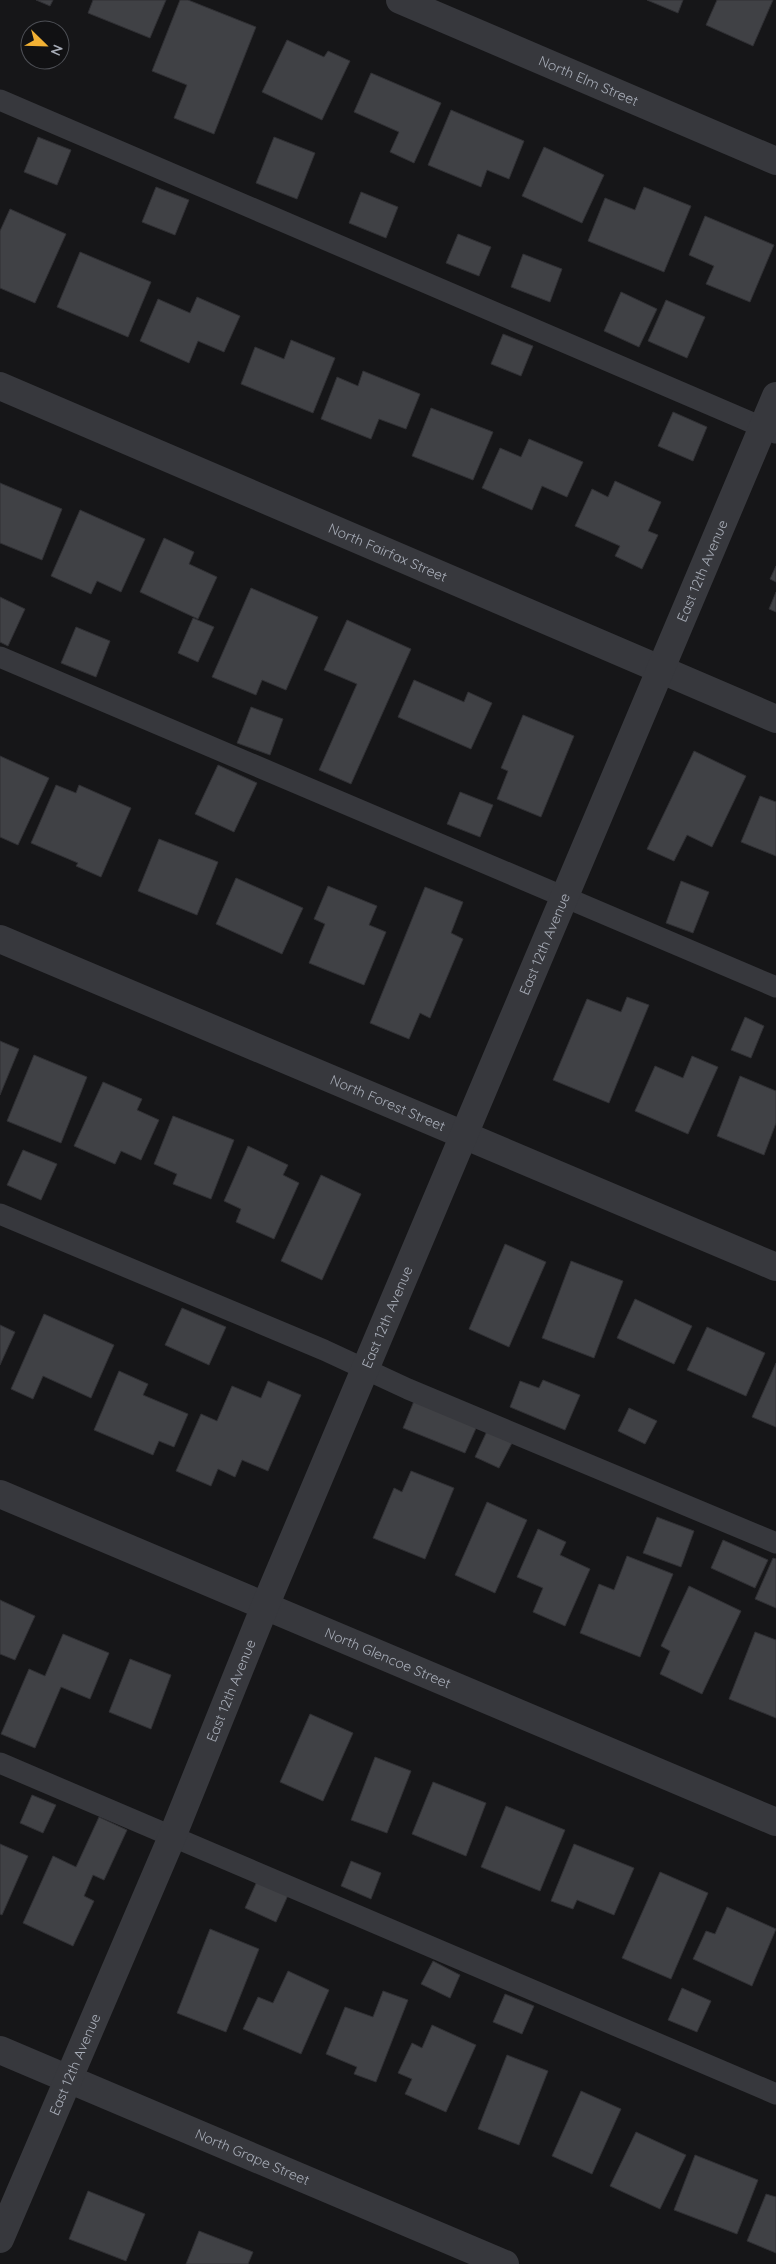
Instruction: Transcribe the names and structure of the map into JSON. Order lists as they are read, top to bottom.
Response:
{
  "streets": {
    "street": [
      "North Elm Street",
      "North Fairfax Street",
      "East 12th Avenue",
      "North Forest Street",
      "North Glencoe Street",
      "North Grape Street"
    ]
  },
  "crossings": [
    ["North Fairfax Street", "East 12th Avenue"],
    ["East 12th Avenue", "North Forest Street"],
    ["East 12th Avenue", "North Glencoe Street"],
    ["East 12th Avenue", "North Grape Street"]
  ],
  "north": "bottom right"
}
